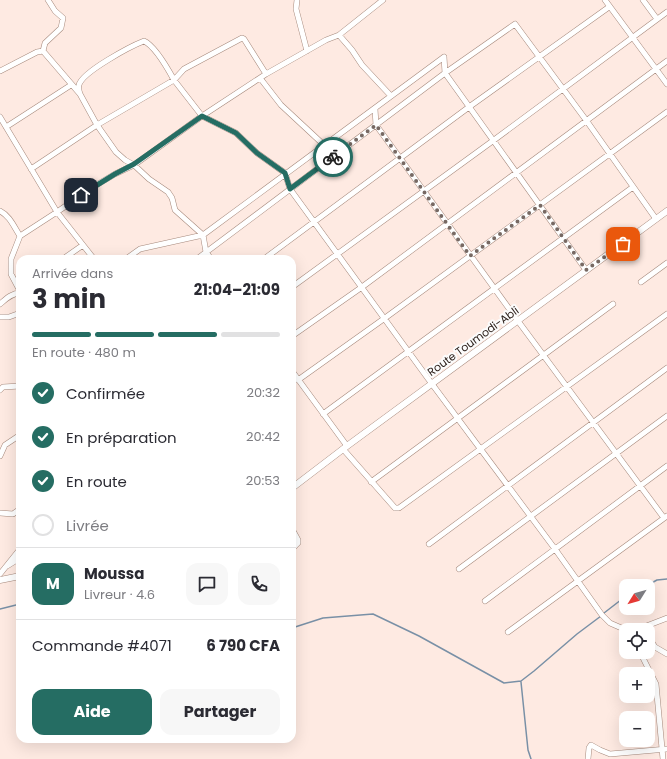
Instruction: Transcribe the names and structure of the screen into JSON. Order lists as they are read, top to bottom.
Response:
{
  "streets": {
    "street": ["Route Toumodi-Abli"]
  },
  "north": "bottom left",
  "page": {
    "heading": ["3 min", "Arrivée dans", "21:04–21:09"],
    "panel": [
      "Moussa",
      "Livreur · 4.6",
      "Commande #4071",
      "6 790 CFA"
    ],
    "bar": "En route · 480 m",
    "list": [
      ["Confirmée", "20:32"],
      ["En préparation", "20:42"],
      ["En route", "20:53"],
      "Livrée"
    ],
    "round": "M",
    "map_buttons": ["+", "−"],
    "buttons": ["Aide", "Partager"]
  }
}
